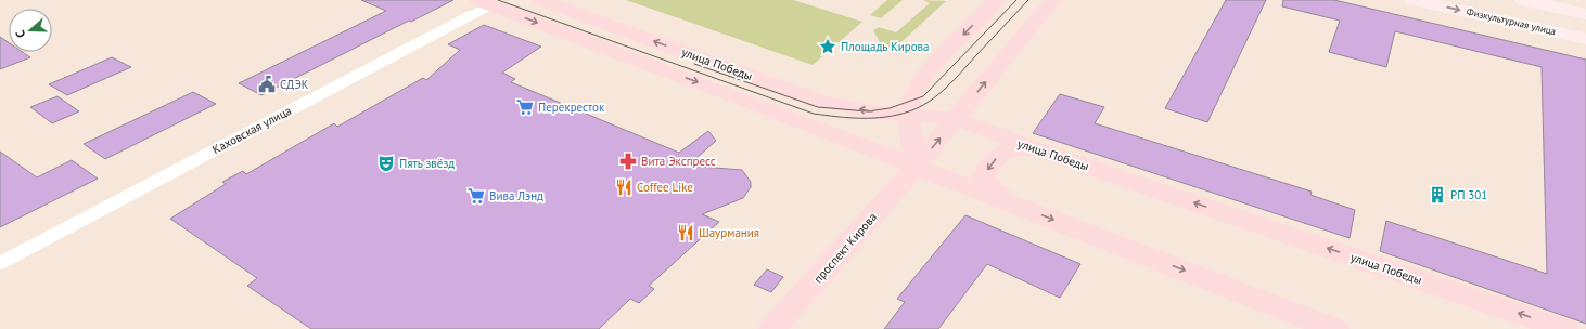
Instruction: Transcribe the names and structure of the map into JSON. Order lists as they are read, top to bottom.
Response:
{
  "streets": {
    "main road": ["улица Победы", "проспект Кирова"],
    "street": ["Физкультурная улица", "Каховская улица"]
  },
  "crossings": [
    ["улица Победы", "Каховская улица"],
    ["улица Победы", "проспект Кирова"]
  ],
  "places": {
    "place": ["Площадь Кирова"],
    "public building": ["СДЭК"],
    "supermarket": ["Перекресток", "Вива Лэнд"],
    "pharmacy": ["Вита Экспресс"],
    "theatre": ["Пять звёзд"],
    "restaurant": ["Coffee Like", "Шаурмания"],
    "building": ["РП 301"]
  },
  "north": "left"
}
